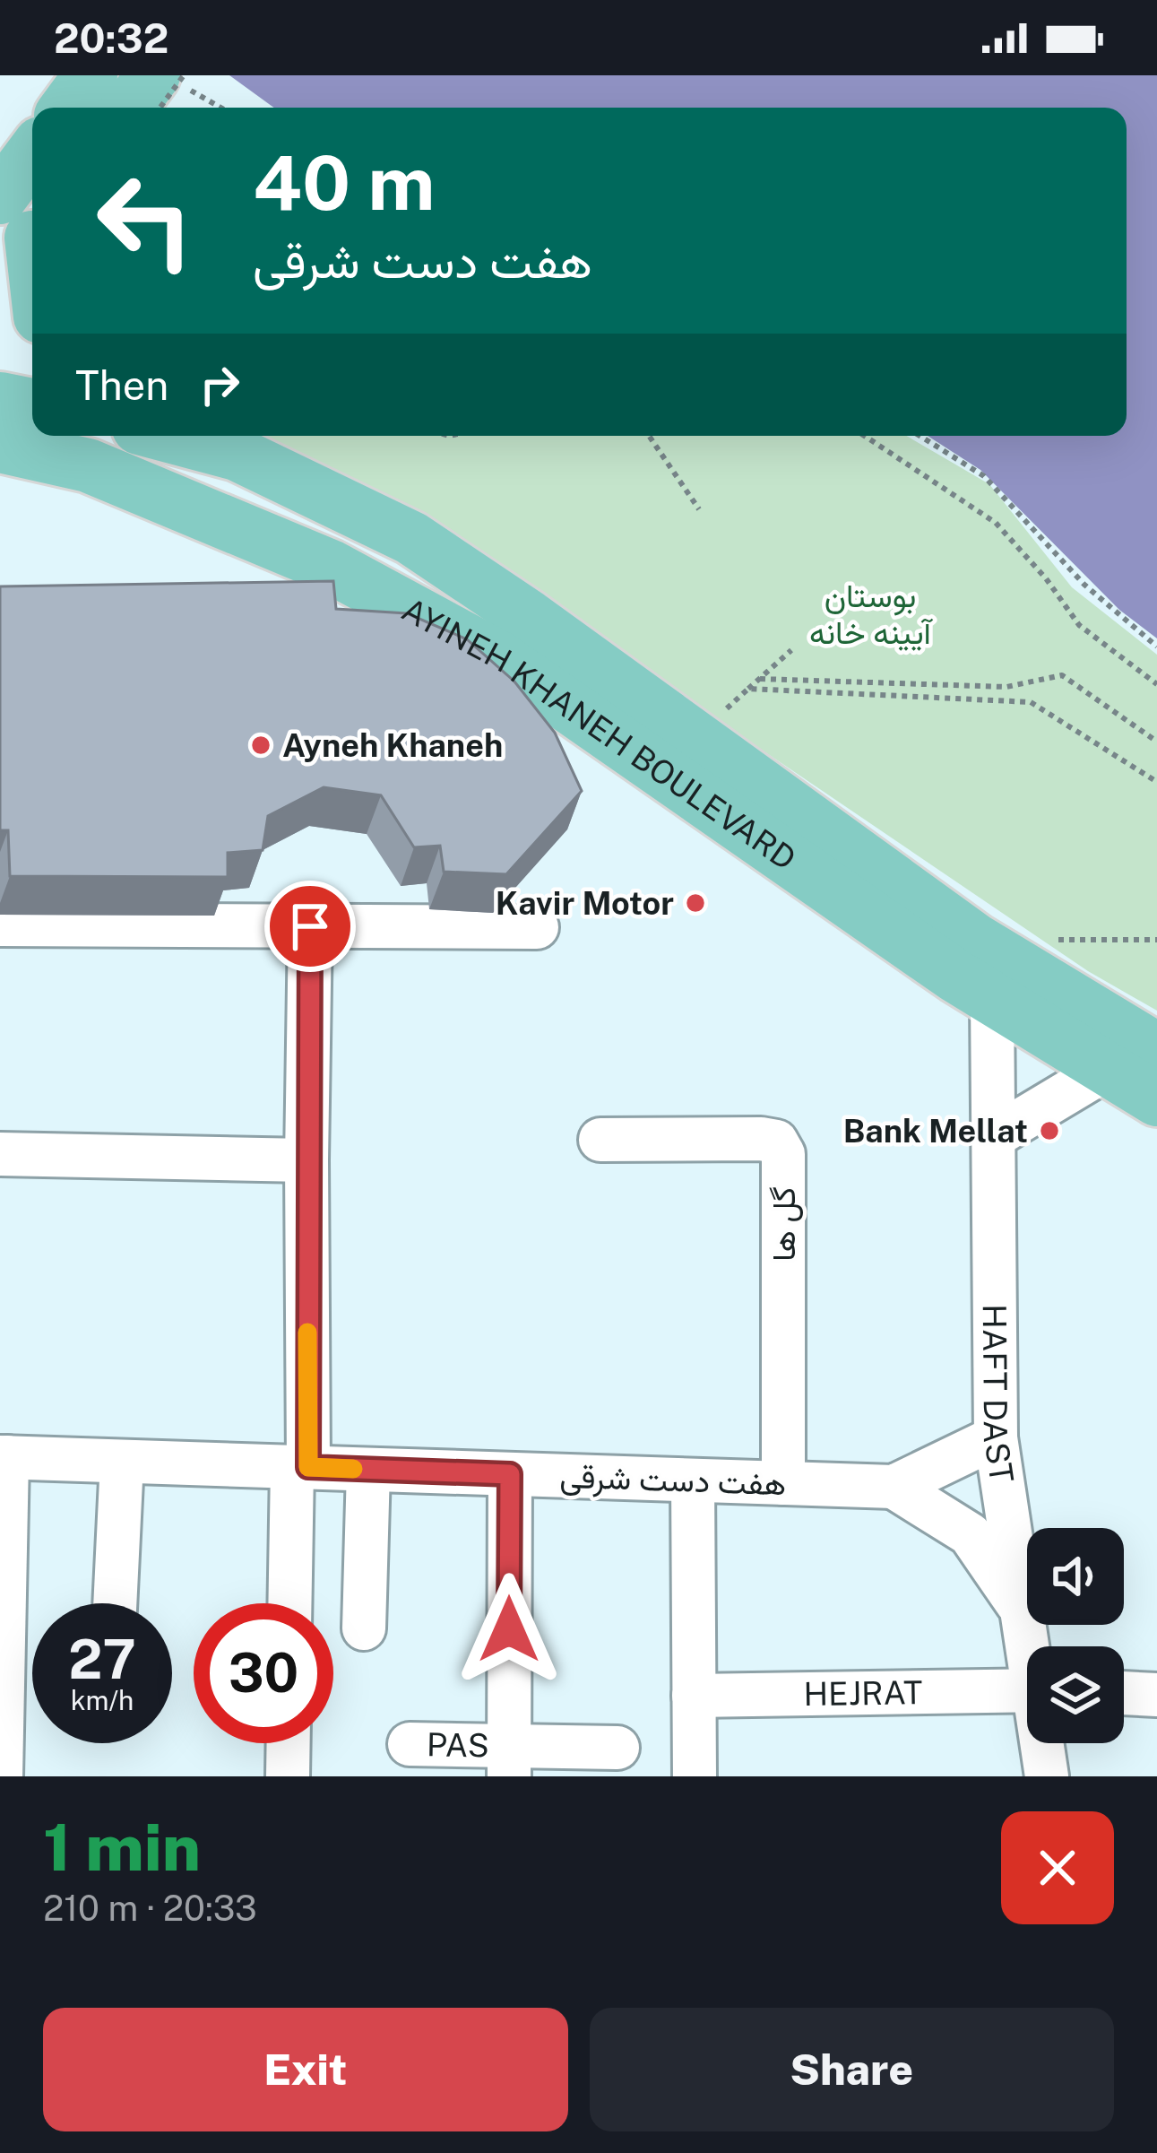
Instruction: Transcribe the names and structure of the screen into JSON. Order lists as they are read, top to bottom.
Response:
{
  "streets": {
    "main road": ["AYINEH KHANEH BOULEVARD"],
    "street": [
      "گل ها",
      "HAFT DAST",
      "هفت دست شرقی",
      "HEJRAT",
      "PAS"
    ]
  },
  "crossings": [
    ["AYINEH KHANEH BOULEVARD", "HAFT DAST"],
    ["گل ها", "هفت دست شرقی"]
  ],
  "parks": ["بوستان آیینه خانه"],
  "places": ["Ayneh Khaneh", "Kavir Motor", "Bank Mellat"],
  "page": {
    "status": "20:32",
    "turn": ["40 m", "هفت دست شرقی"],
    "then": "Then",
    "speed": "27 km/h",
    "limit": "30",
    "heading": ["1 min", "210 m · 20:33"],
    "buttons": ["Exit", "Share"]
  }
}
